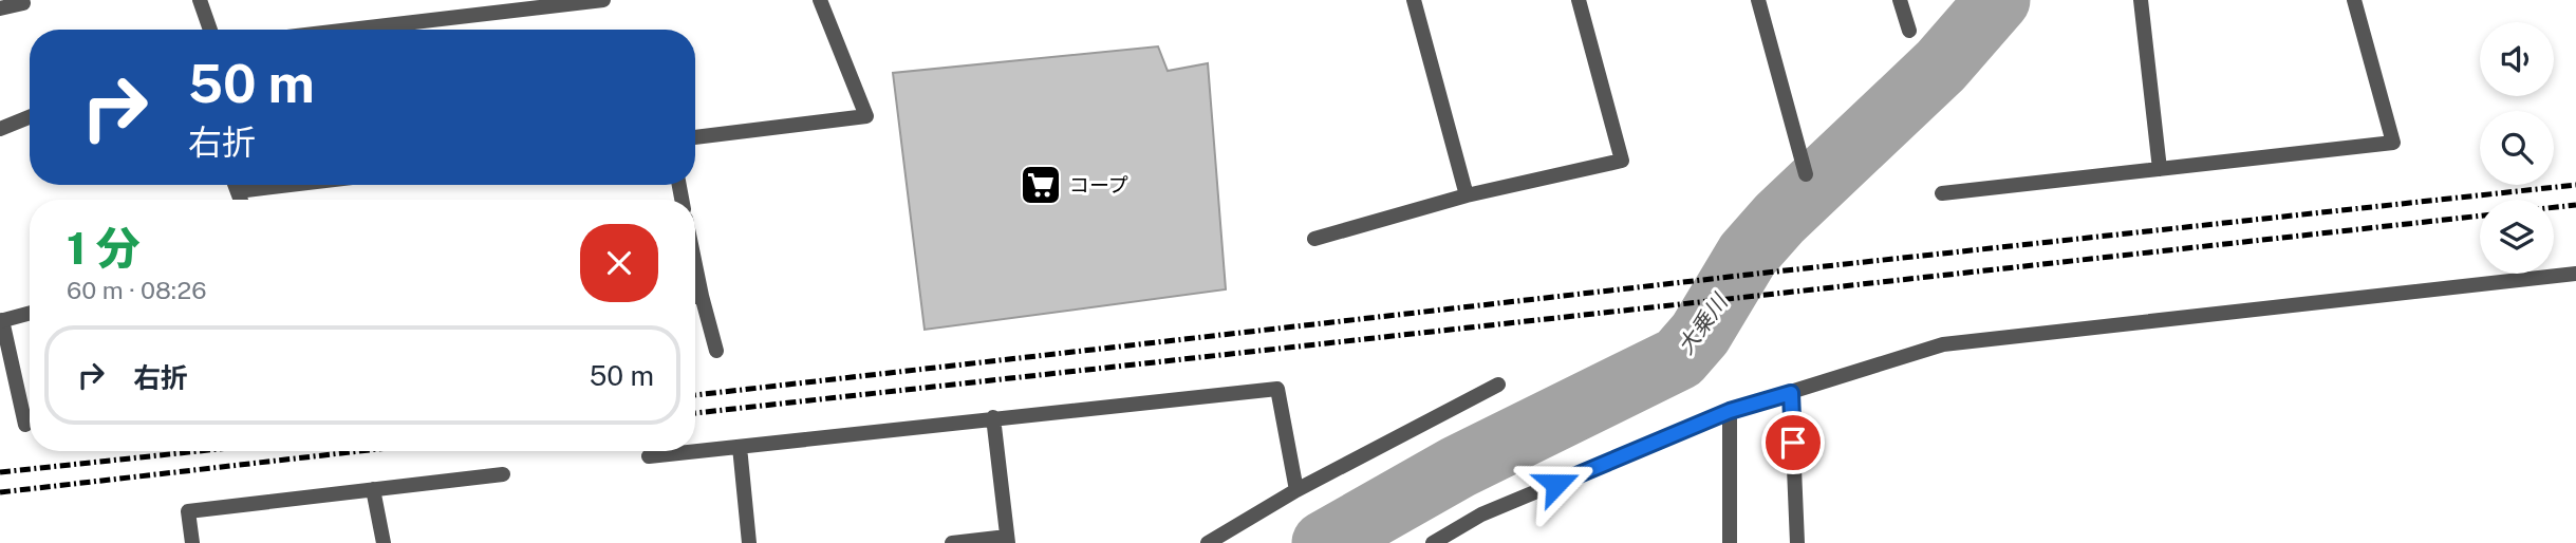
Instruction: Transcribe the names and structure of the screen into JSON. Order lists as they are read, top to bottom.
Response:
{
  "water": ["大乗川"],
  "places": {
    "supermarket": ["コープ"]
  },
  "page": {
    "turn": ["50 m", "右折"],
    "heading": ["1 分", "60 m · 08:26"],
    "list": [
      {
        "name": "右折",
        "value": "50 m"
      }
    ]
  }
}
